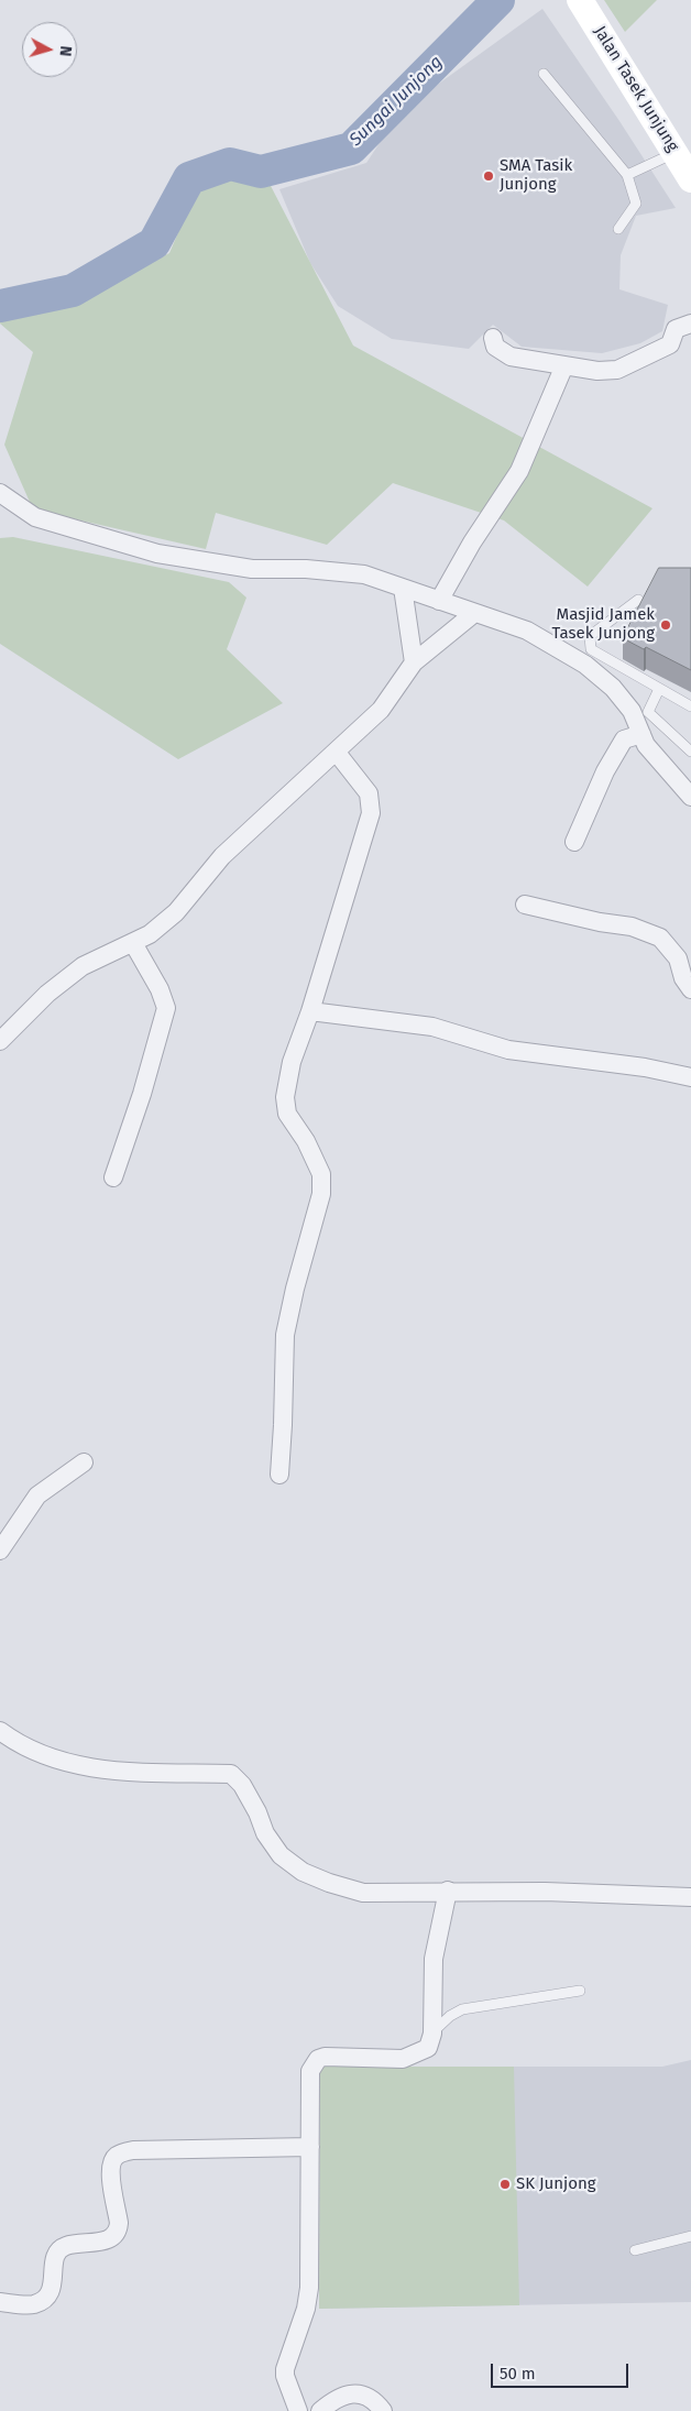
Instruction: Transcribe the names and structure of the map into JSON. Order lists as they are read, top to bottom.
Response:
{
  "streets": {
    "main road": ["Jalan Tasek Junjung"]
  },
  "water": ["Sungai Junjong"],
  "places": ["SMA Tasik Junjong", "Masjid Jamek Tasek Junjong", "SK Junjong"],
  "scale_bar": "50 m",
  "north": "right"
}
